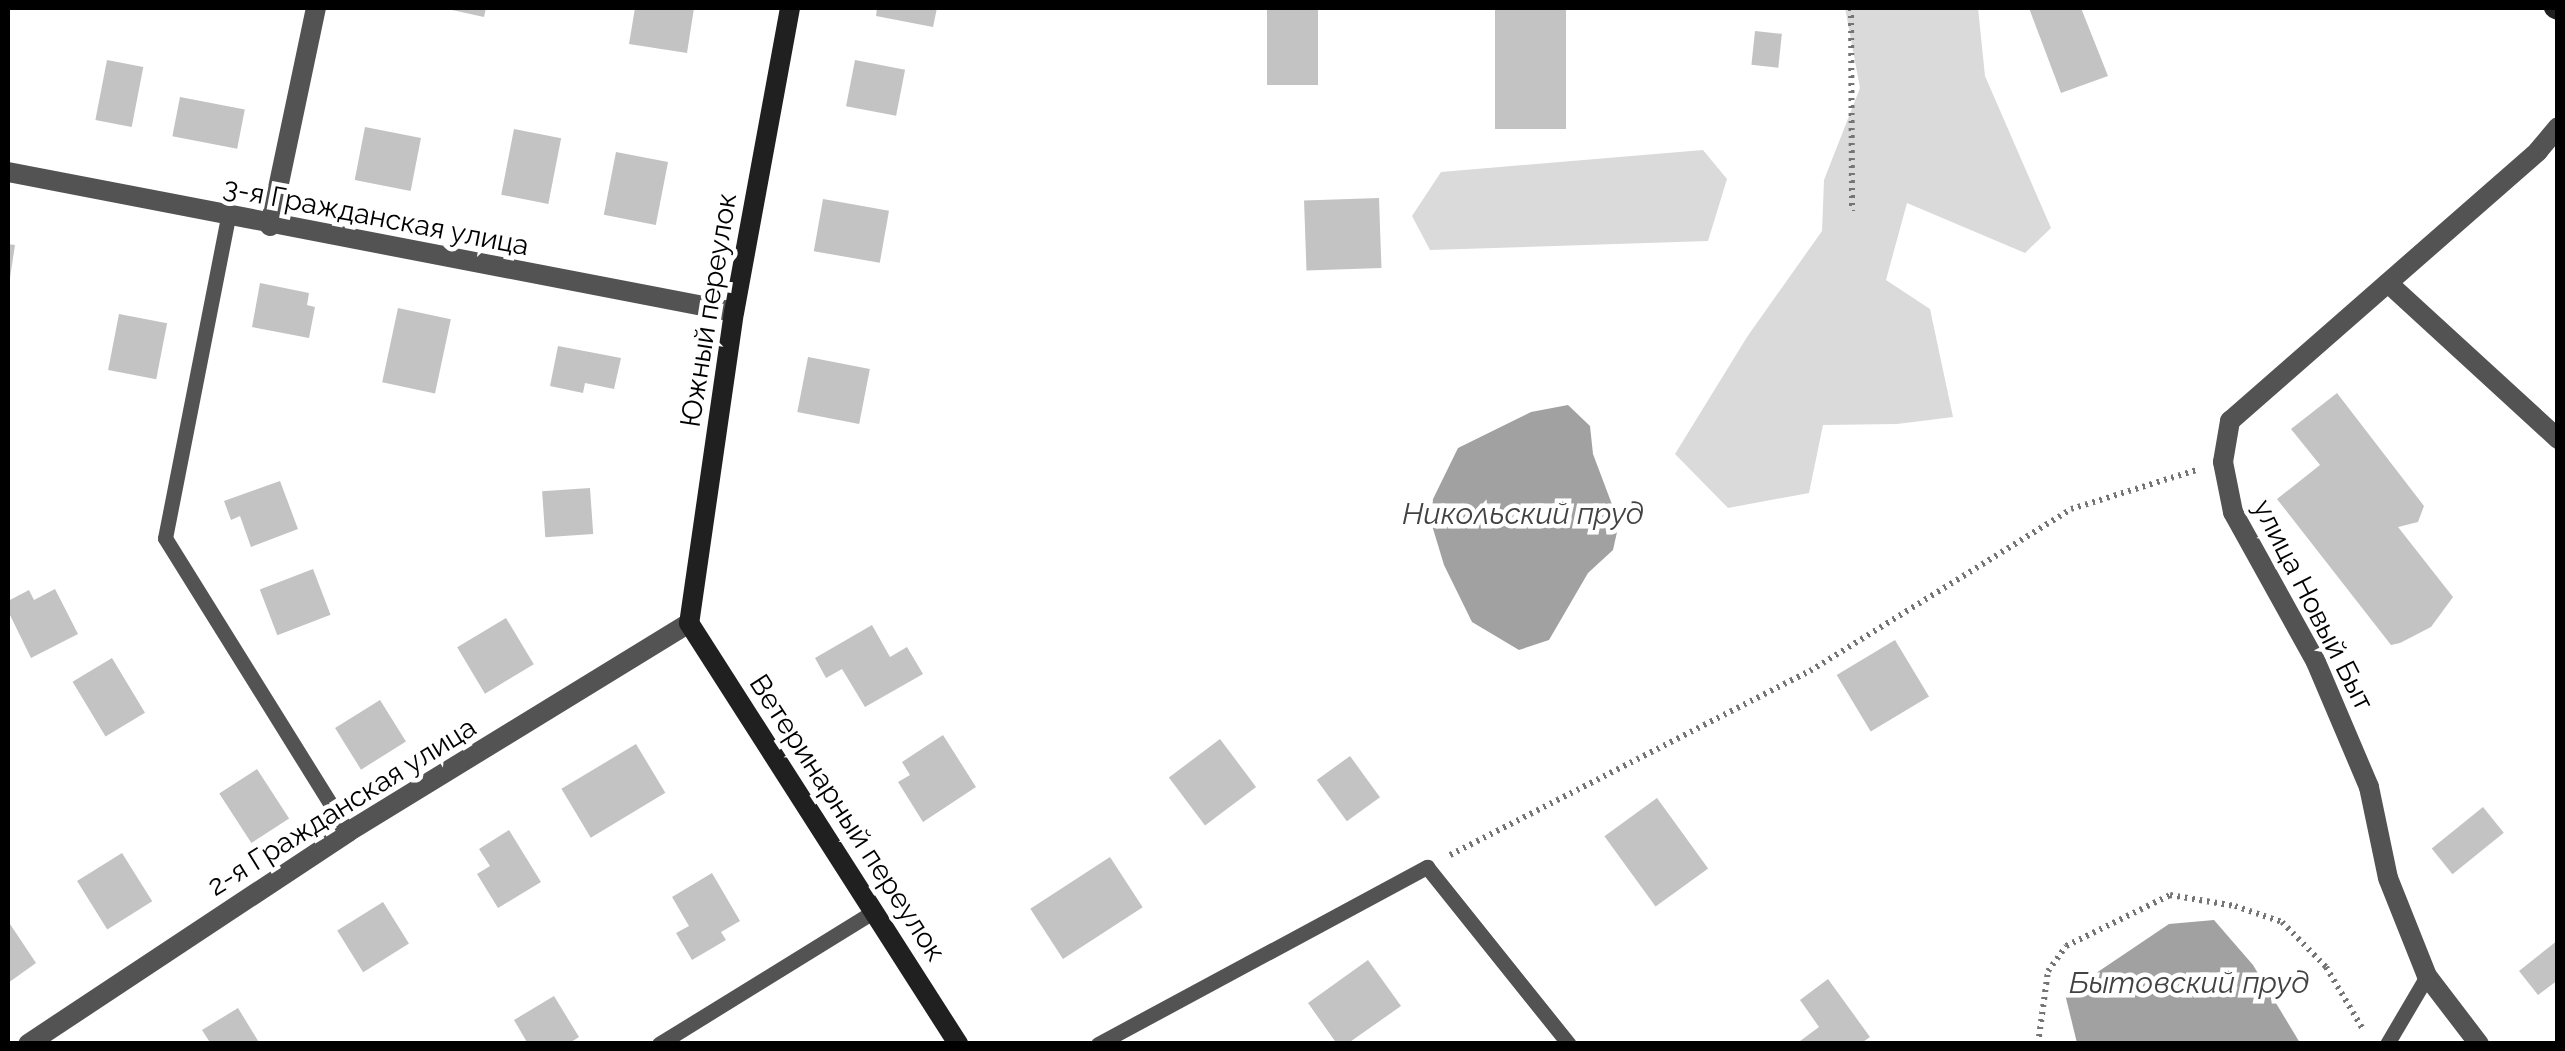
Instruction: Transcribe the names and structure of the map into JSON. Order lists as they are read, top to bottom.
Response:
{
  "streets": {
    "street": [
      "3-я Гражданская улица",
      "Южный переулок",
      "улица Новый Быт",
      "2-я Гражданская улица",
      "Ветеринарный переулок"
    ]
  },
  "crossings": [
    ["3-я Гражданская улица", "Южный переулок"],
    ["Южный переулок", "2-я Гражданская улица"],
    ["Южный переулок", "Ветеринарный переулок"],
    ["2-я Гражданская улица", "Ветеринарный переулок"]
  ],
  "water": ["Никольский пруд", "Бытовский пруд"]
}
